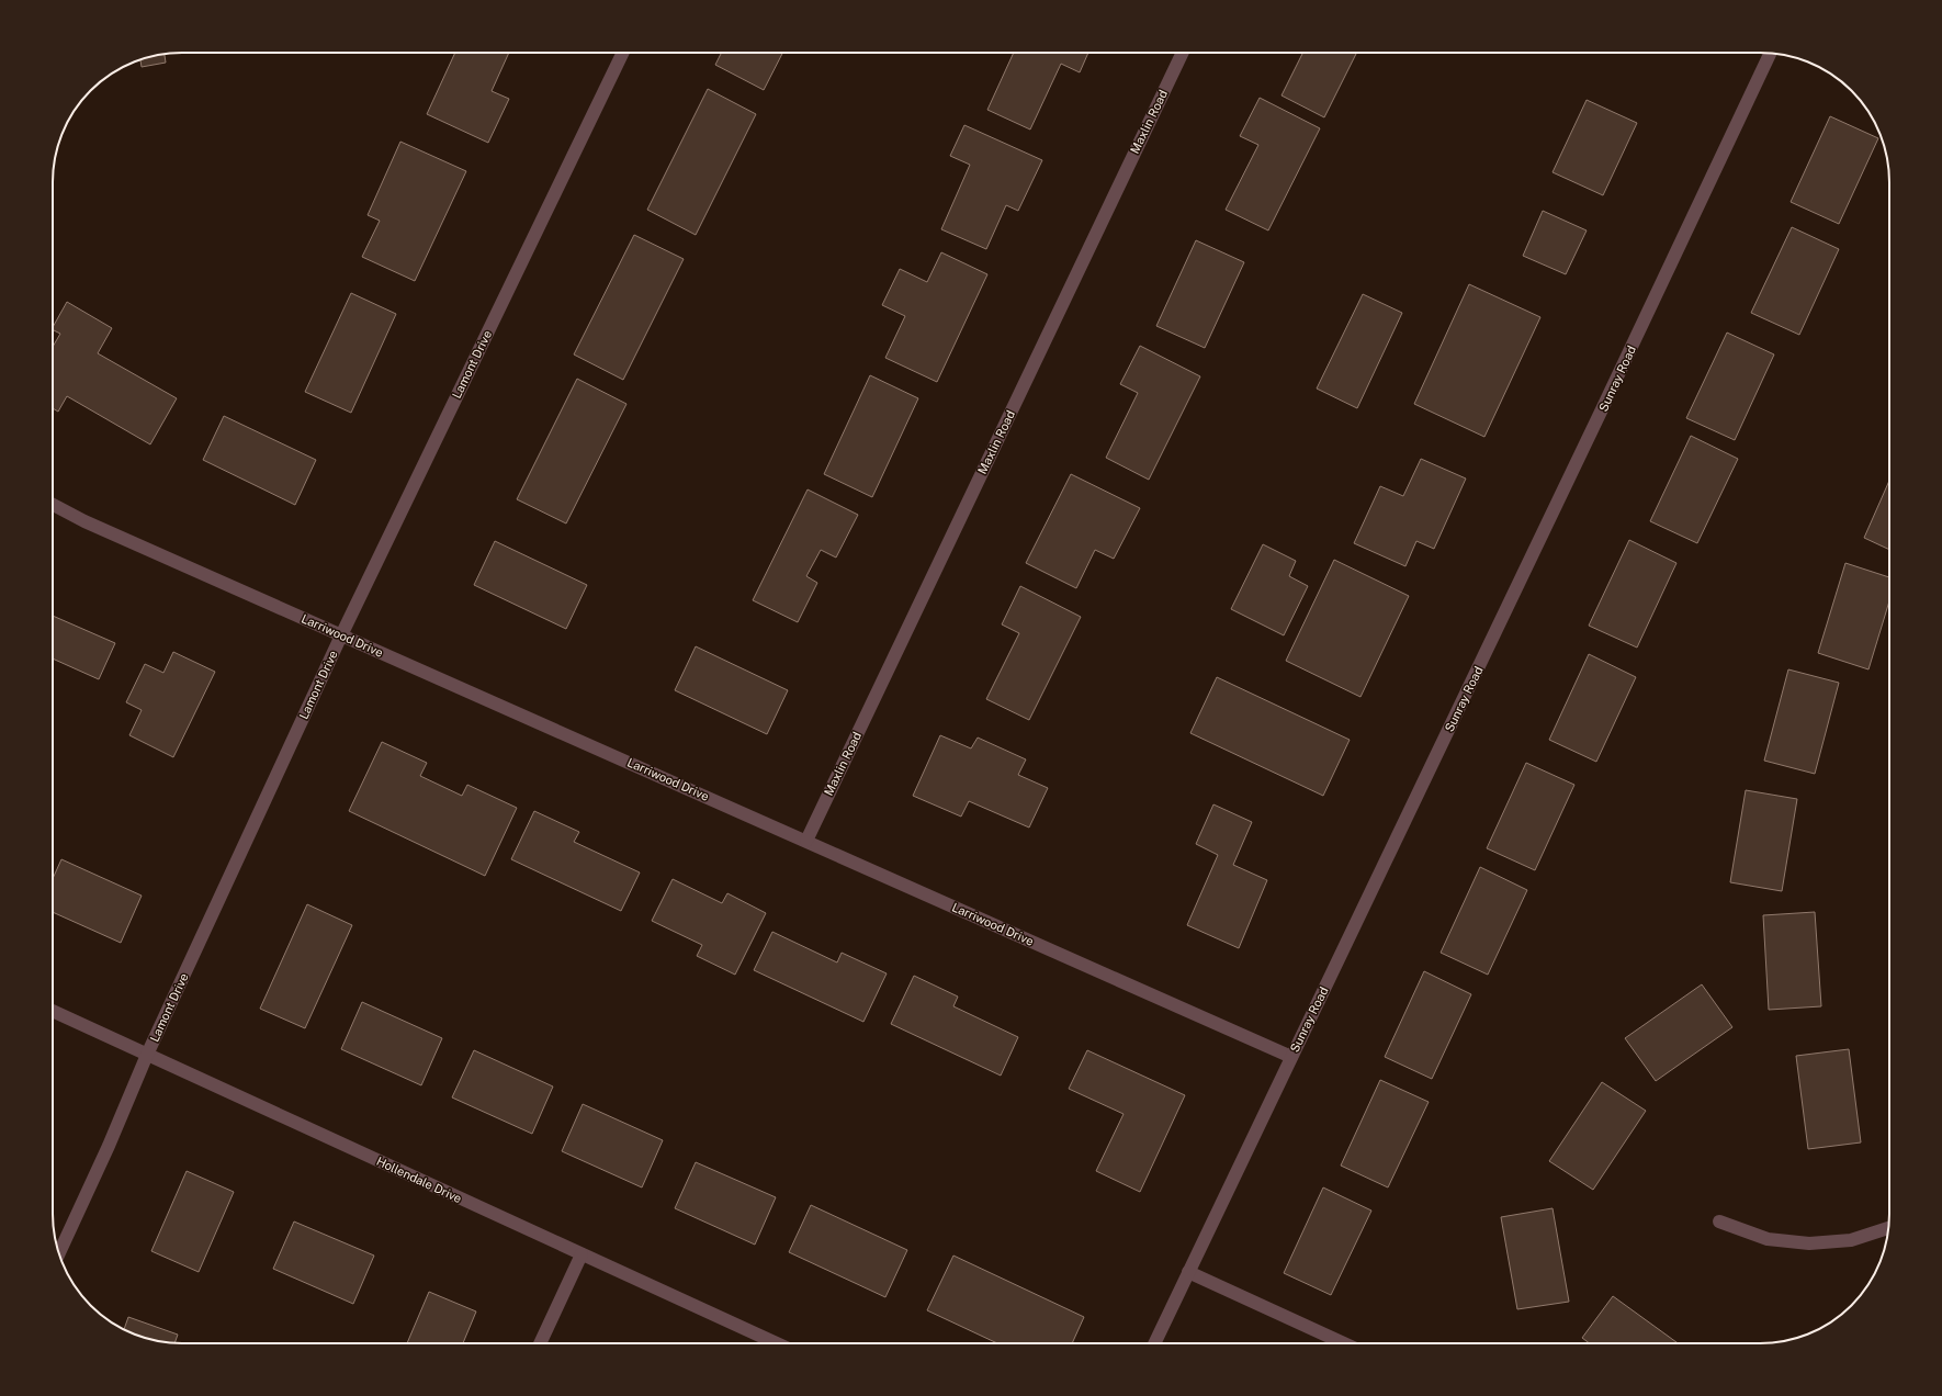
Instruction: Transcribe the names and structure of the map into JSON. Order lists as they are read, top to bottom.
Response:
{
  "streets": {
    "street": [
      "Maxlin Road",
      "Lamont Drive",
      "Sunray Road",
      "Larriwood Drive",
      "Hollendale Drive"
    ]
  },
  "crossings": [
    ["Maxlin Road", "Larriwood Drive"],
    ["Lamont Drive", "Larriwood Drive"],
    ["Lamont Drive", "Hollendale Drive"],
    ["Sunray Road", "Larriwood Drive"]
  ]
}
